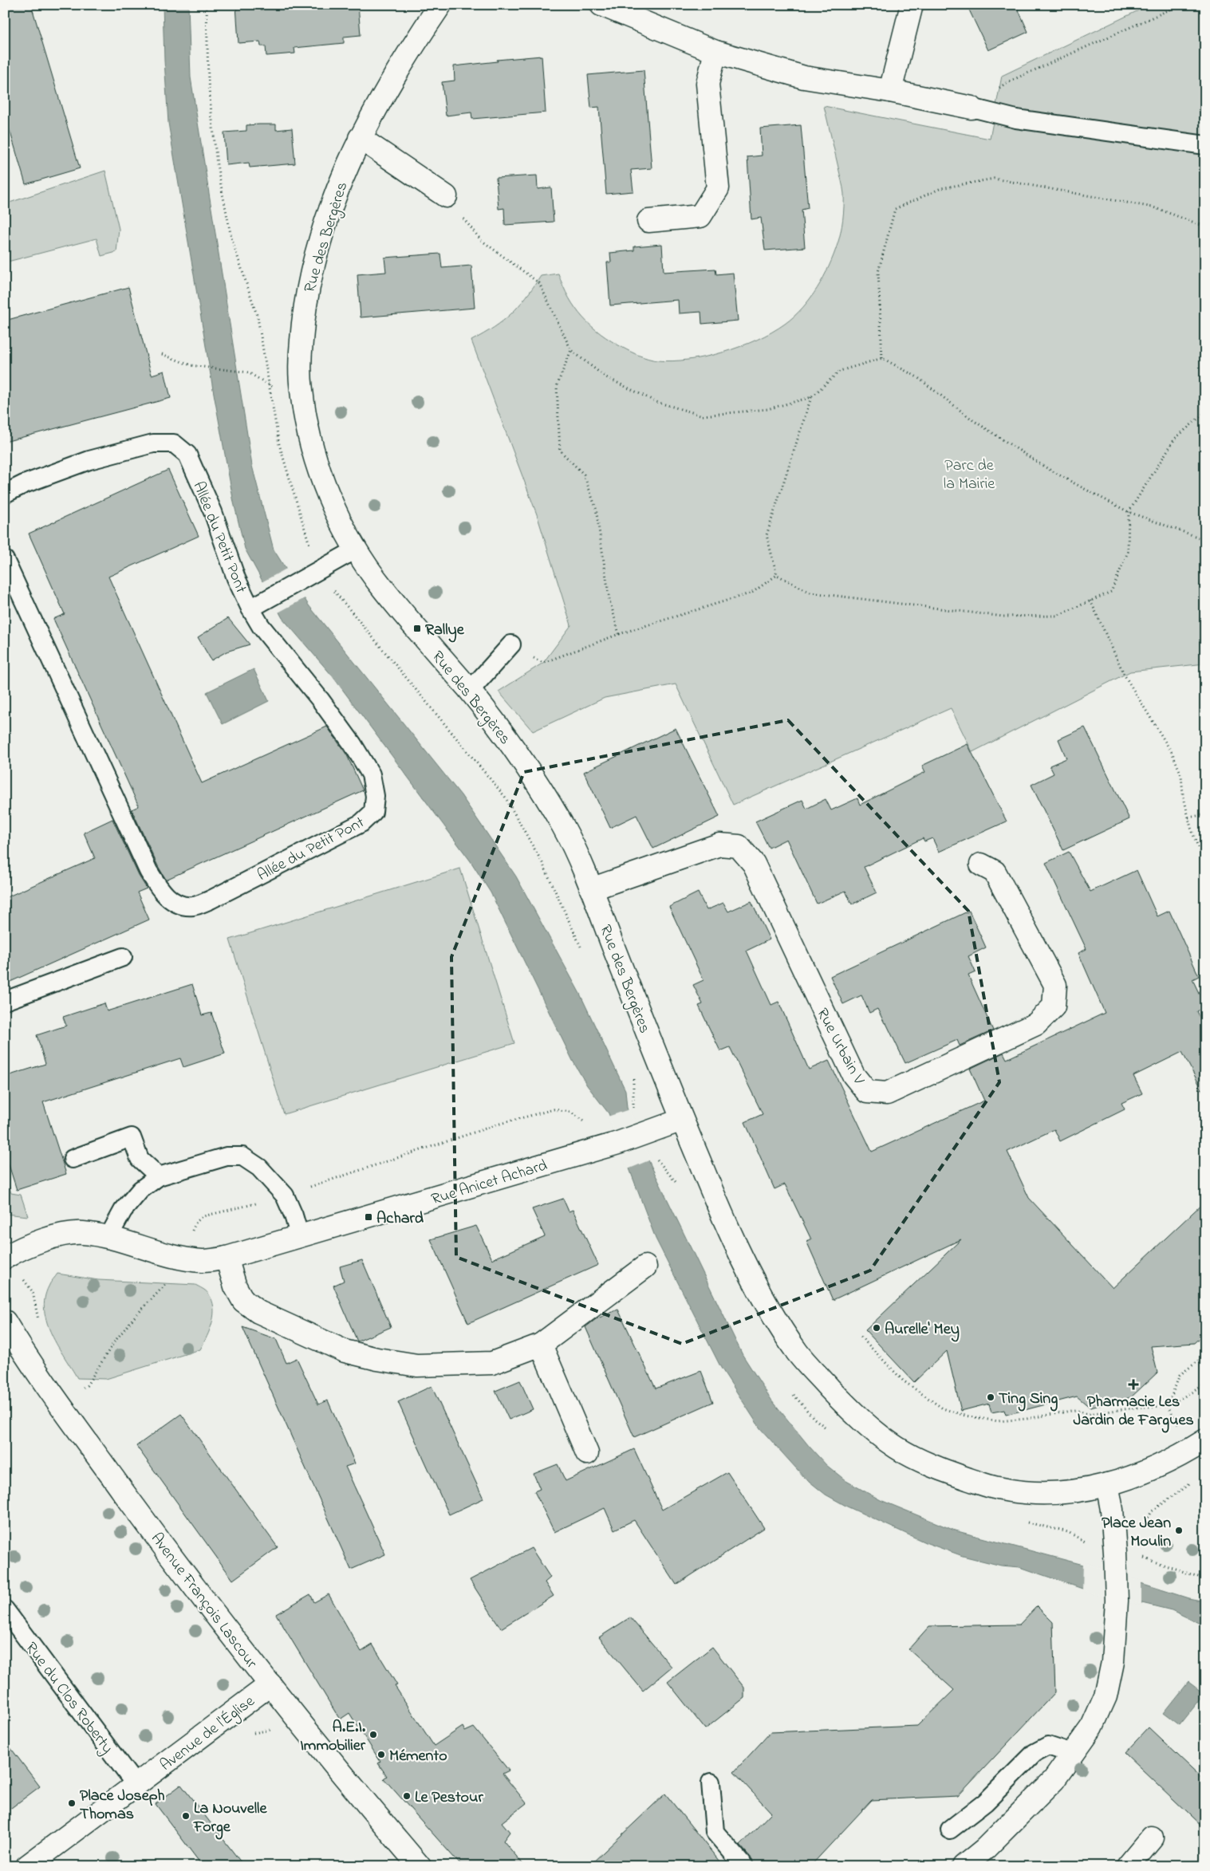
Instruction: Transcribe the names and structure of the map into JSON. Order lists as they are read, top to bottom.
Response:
{
  "streets": {
    "street": [
      "Rue des Bergères",
      "Rue Urbain V",
      "Rue Anicet Achard",
      "Avenue François Lascour",
      "Avenue de l'Église"
    ],
    "lane": ["Allée du Petit Pont", "Rue du Clos Roberty"]
  },
  "crossings": [
    ["Rue des Bergères", "Rue Urbain V"],
    ["Rue des Bergères", "Rue Anicet Achard"],
    ["Avenue François Lascour", "Avenue de l'Église"],
    ["Rue du Clos Roberty", "Avenue de l'Église"]
  ],
  "parks": ["Parc de la Mairie"],
  "places": {
    "transit": ["Rallye", "Achard"],
    "other": [
      "Aurelle' Mey",
      "Ting Sing",
      "Place Jean Moulin",
      "A.E.I. Immobilier",
      "Mémento",
      "Le Pestour",
      "Place Joseph Thomas",
      "La Nouvelle Forge"
    ],
    "health": ["Pharmacie Les Jardin de Fargues"]
  }
}
